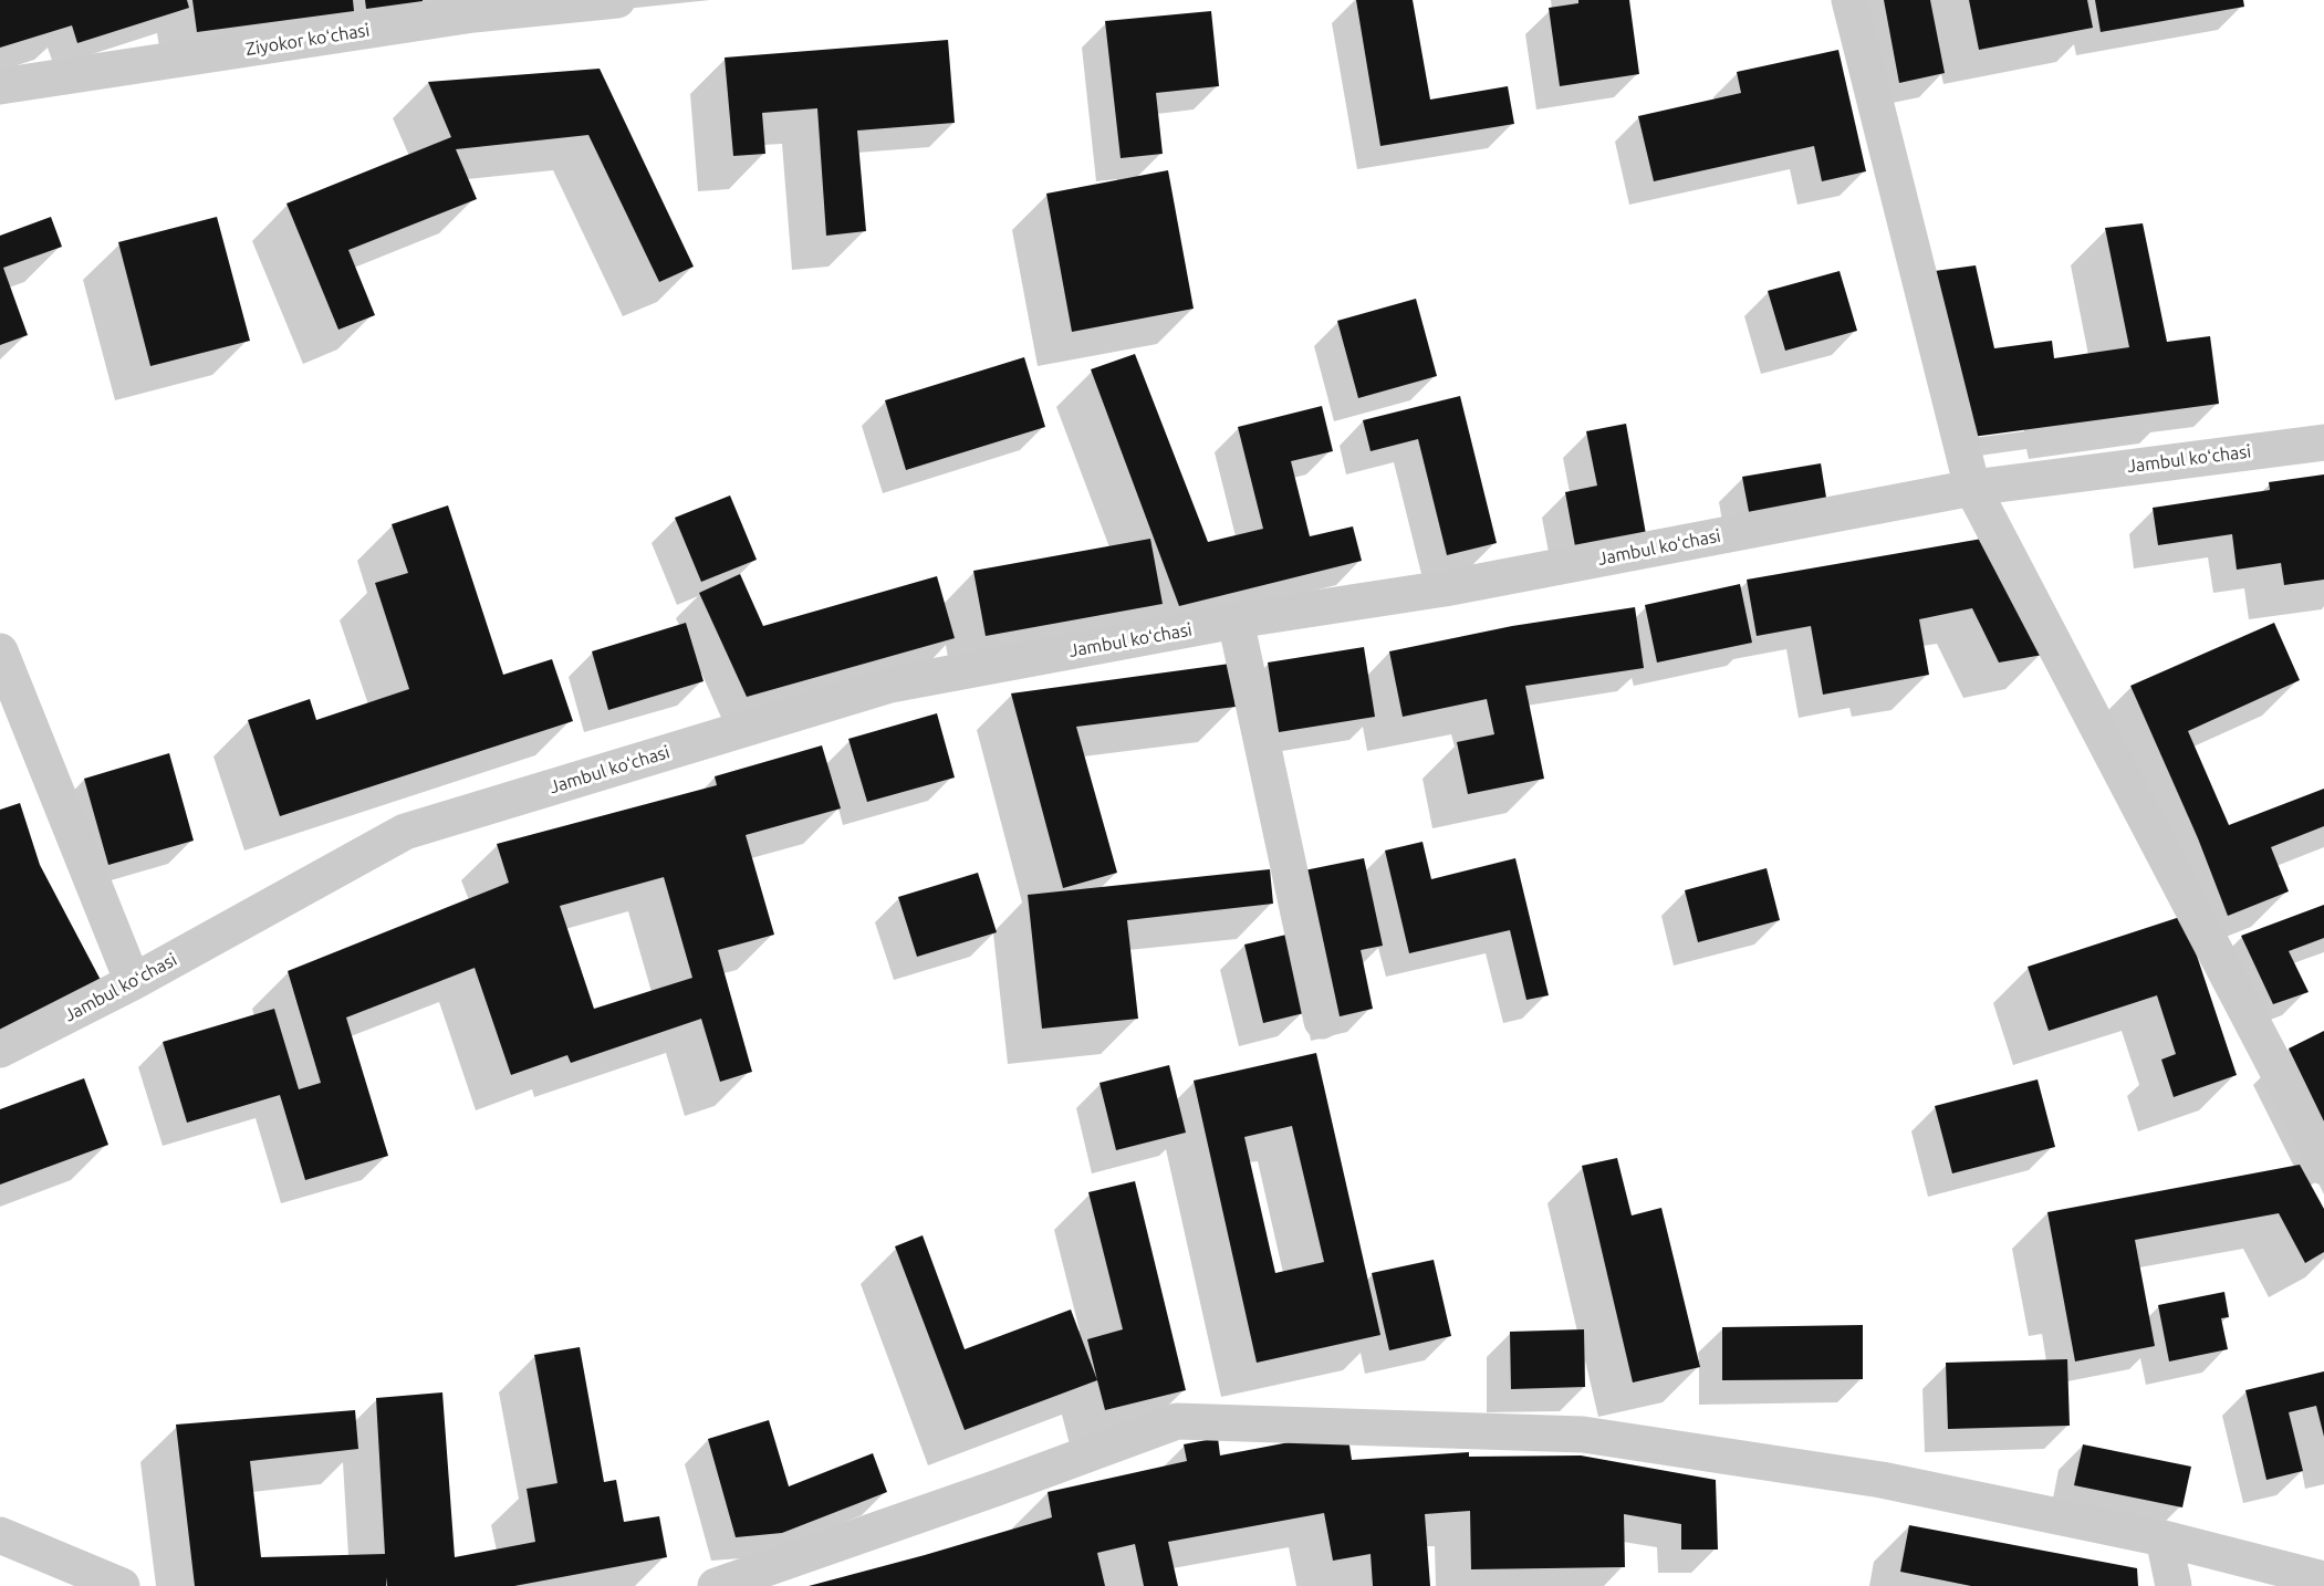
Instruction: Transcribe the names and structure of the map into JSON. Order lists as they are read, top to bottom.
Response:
{
  "streets": {
    "street": ["Ziyokor koʻchasi", "Jambul koʻchasi"]
  }
}
